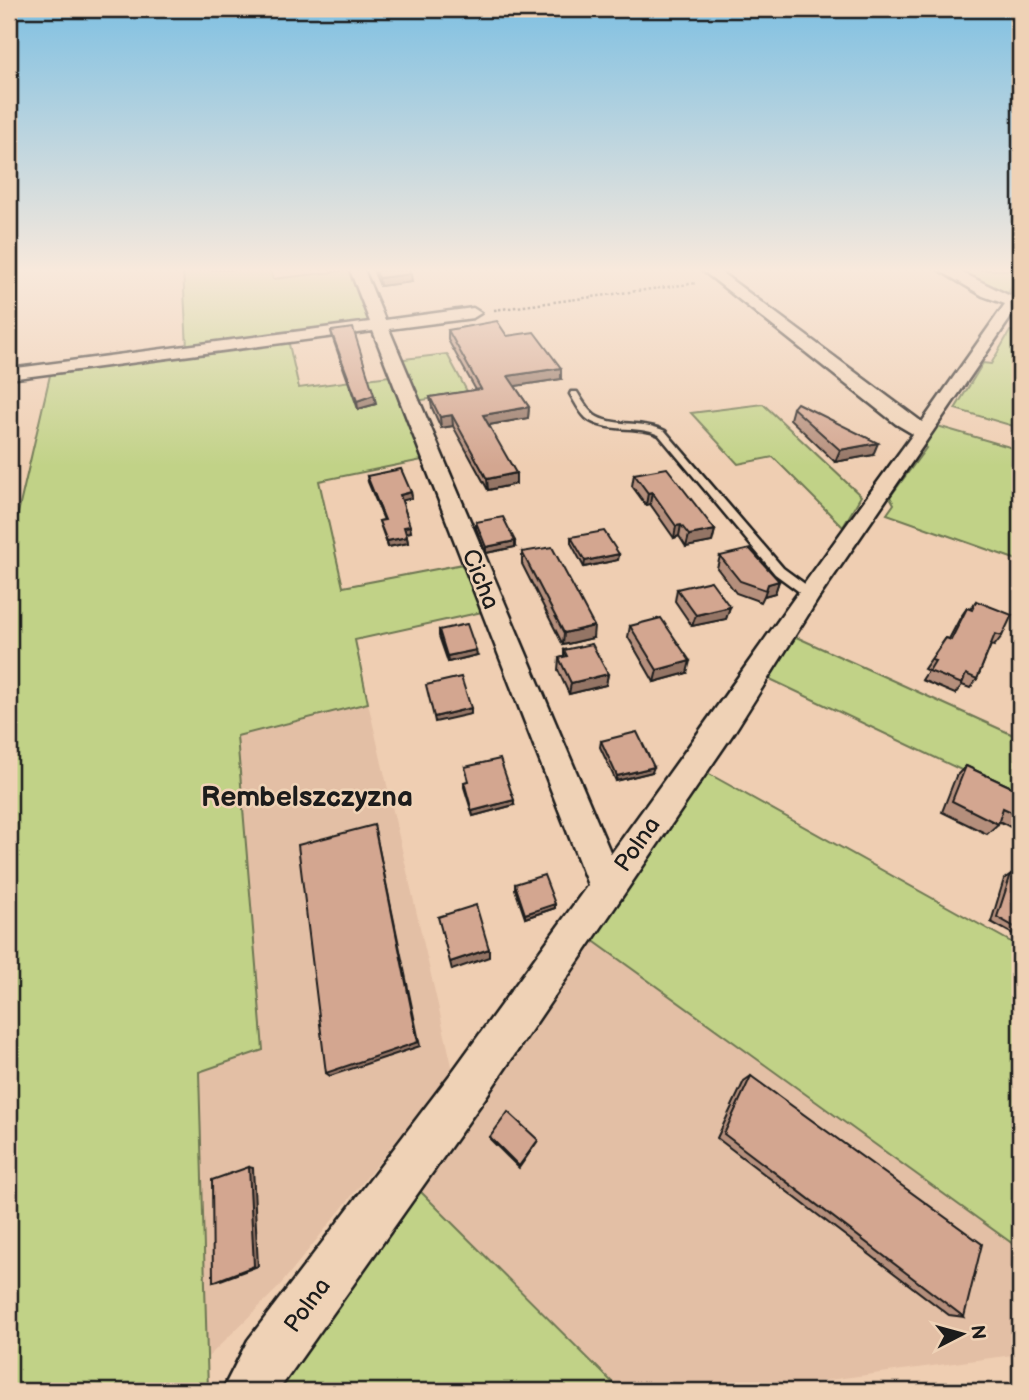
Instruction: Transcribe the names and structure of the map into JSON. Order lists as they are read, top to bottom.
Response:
{
  "streets": {
    "street": ["Cicha", "Polna"]
  },
  "crossings": [
    ["Cicha", "Polna"]
  ],
  "districts": ["Rembelszczyzna"],
  "north": "right"
}
